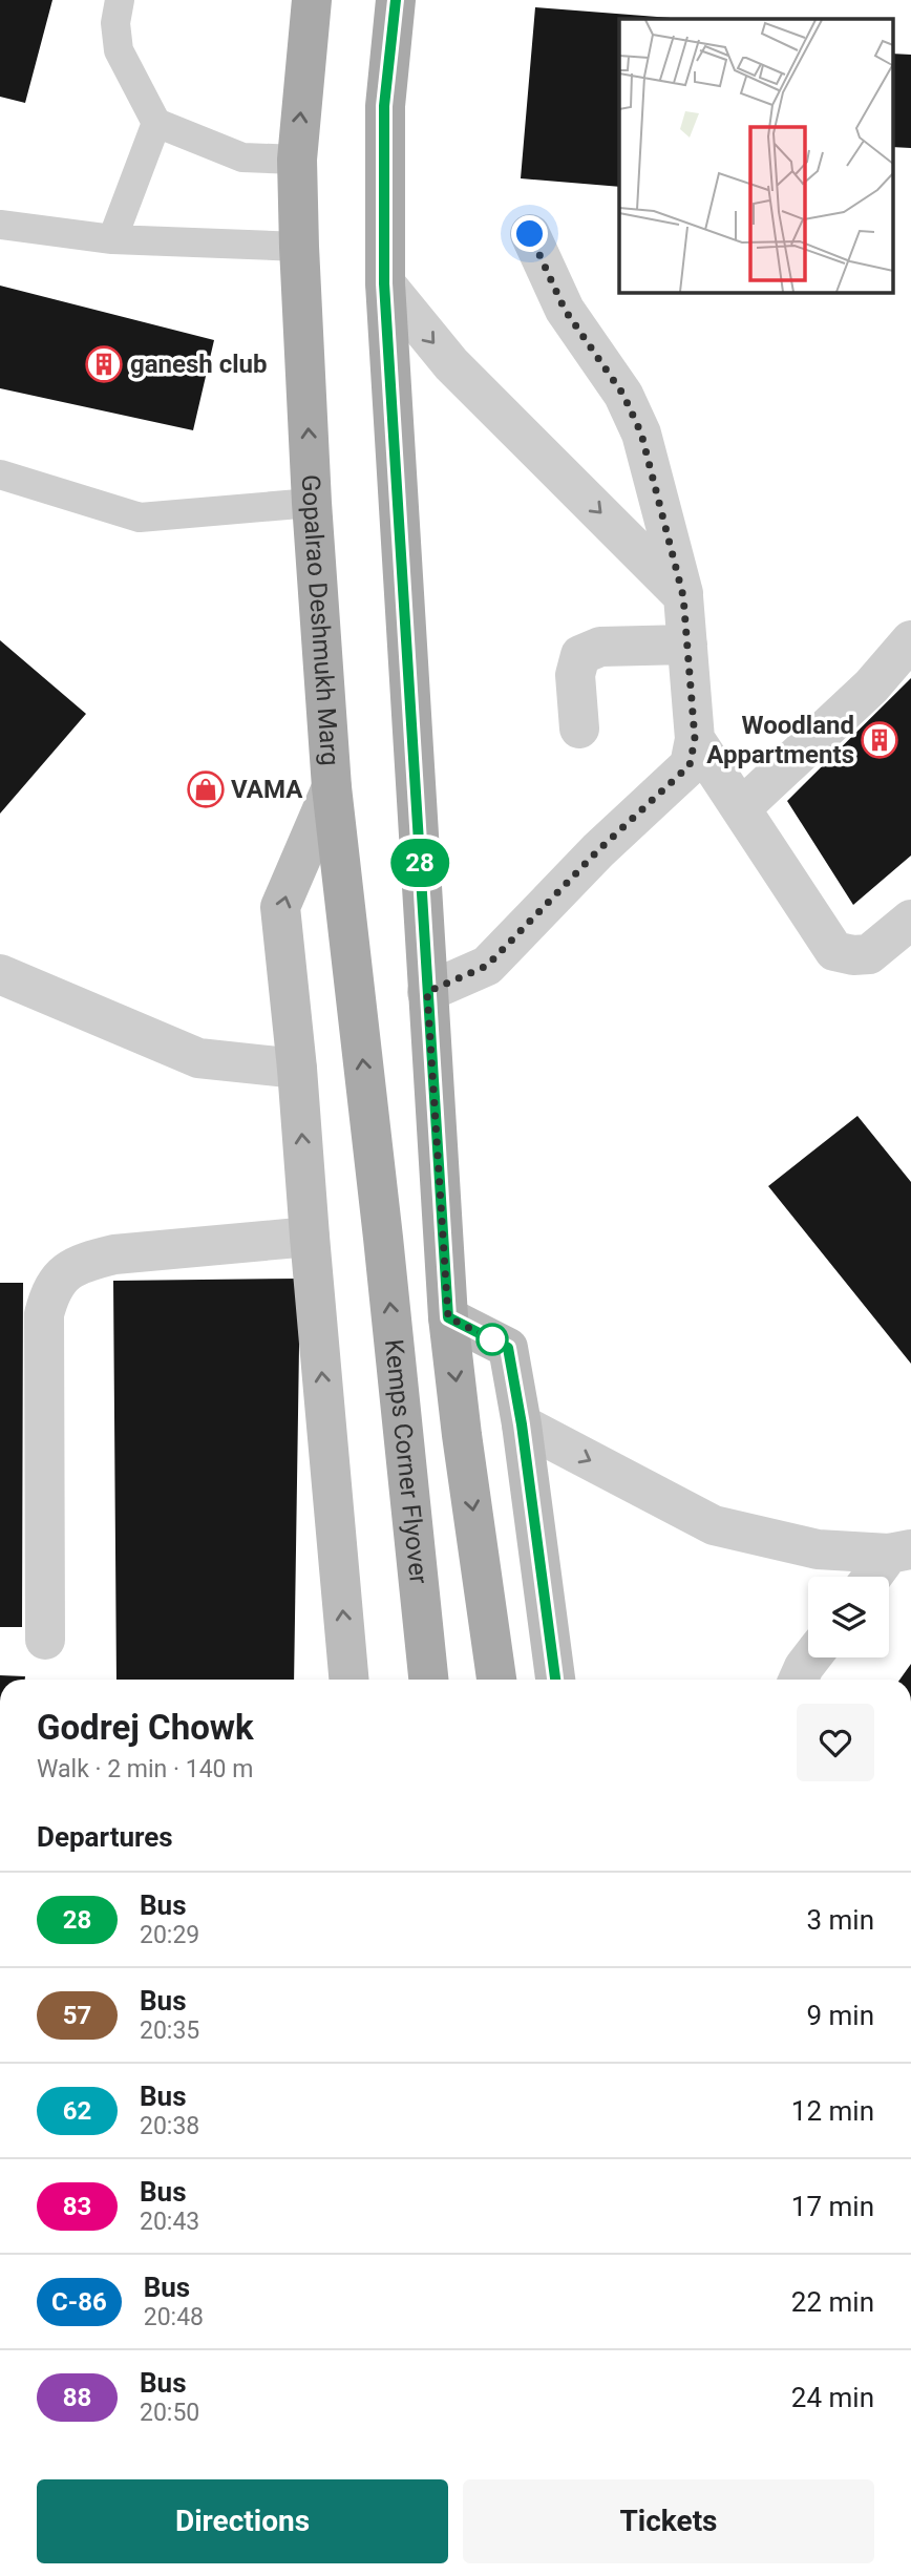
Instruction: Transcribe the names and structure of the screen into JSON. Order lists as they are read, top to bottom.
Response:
{
  "streets": {
    "main road": ["Gopalrao Deshmukh Marg", "Kemps Corner Flyover"]
  },
  "crossings": [
    ["Gopalrao Deshmukh Marg", "Kemps Corner Flyover"]
  ],
  "places": {
    "building": ["ganesh club", "Woodland Appartments"],
    "shop": ["VAMA"]
  },
  "lines": ["bus line 28"],
  "page": {
    "on_map": "28",
    "heading": [
      ["Godrej Chowk", "Walk · 2 min · 140 m"],
      "Departures"
    ],
    "list": [
      {
        "mark": "28",
        "name": "Bus",
        "note": "20:29",
        "value": "3 min"
      },
      {
        "mark": "57",
        "name": "Bus",
        "note": "20:35",
        "value": "9 min"
      },
      {
        "mark": "62",
        "name": "Bus",
        "note": "20:38",
        "value": "12 min"
      },
      {
        "mark": "83",
        "name": "Bus",
        "note": "20:43",
        "value": "17 min"
      },
      {
        "mark": "C-86",
        "name": "Bus",
        "note": "20:48",
        "value": "22 min"
      },
      {
        "mark": "88",
        "name": "Bus",
        "note": "20:50",
        "value": "24 min"
      }
    ],
    "buttons": ["Directions", "Tickets"]
  }
}
